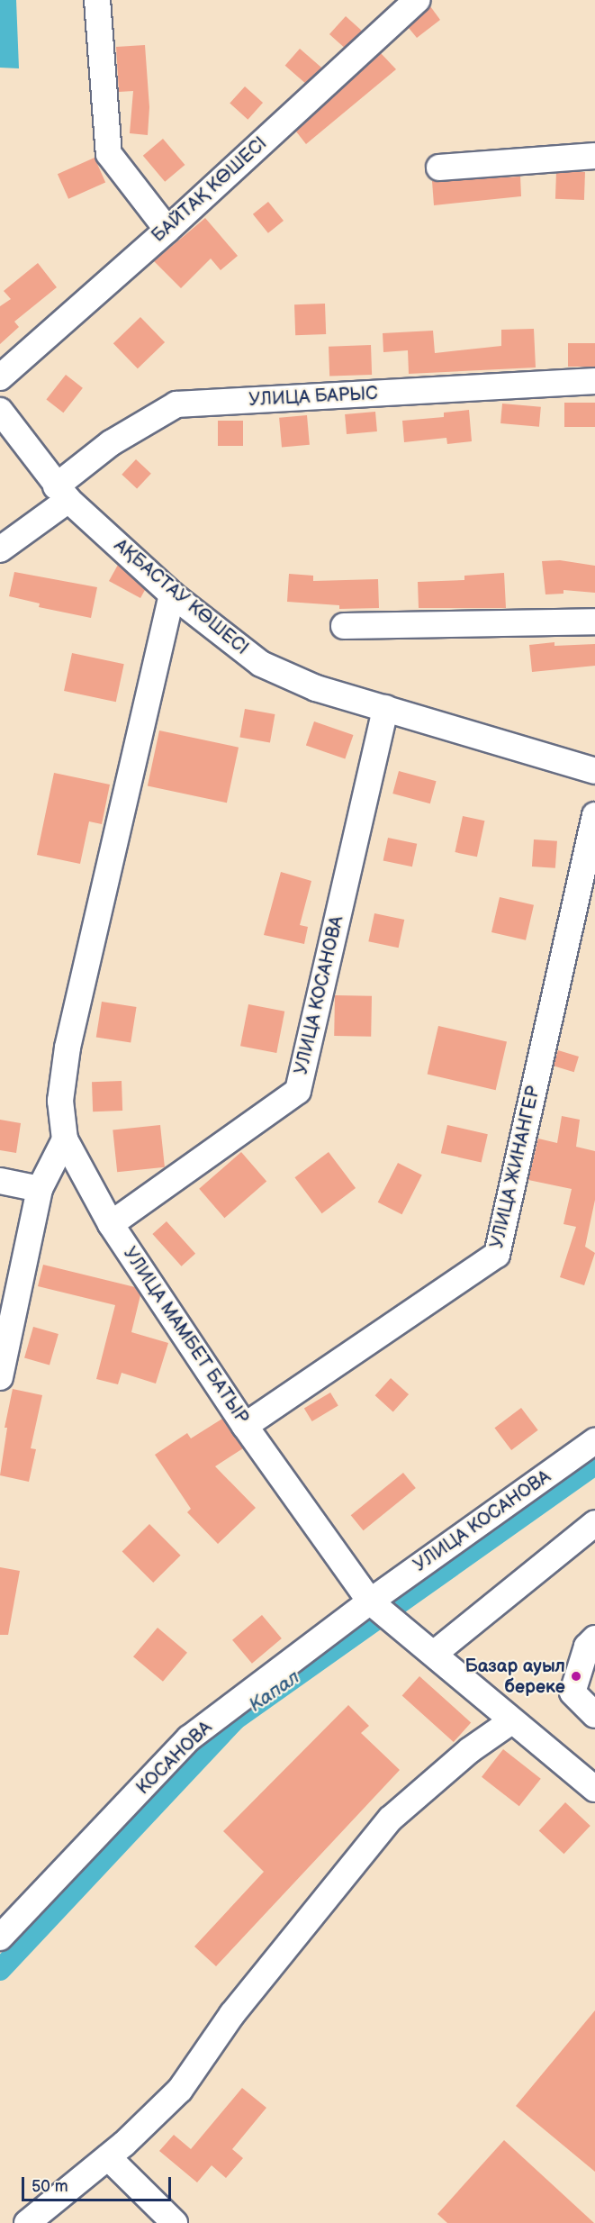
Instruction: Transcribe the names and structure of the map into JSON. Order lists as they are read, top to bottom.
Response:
{
  "streets": {
    "street": [
      "БАЙТАҚ КӨШЕСІ",
      "УЛИЦА БАРЫС",
      "АҚБАСТАУ КӨШЕСІ",
      "УЛИЦА КОСАНОВА",
      "УЛИЦА ЖИHАНГЕР",
      "УЛИЦА МАМБЕТ БАТЫР",
      "КОСАНОВА"
    ]
  },
  "crossings": [
    ["УЛИЦА БАРЫС", "АҚБАСТАУ КӨШЕСІ"],
    ["АҚБАСТАУ КӨШЕСІ", "УЛИЦА КОСАНОВА"],
    ["АҚБАСТАУ КӨШЕСІ", "УЛИЦА МАМБЕТ БАТЫР"],
    ["УЛИЦА КОСАНОВА", "УЛИЦА МАМБЕТ БАТЫР"],
    ["УЛИЦА КОСАНОВА", "КОСАНОВА"],
    ["УЛИЦА ЖИHАНГЕР", "УЛИЦА МАМБЕТ БАТЫР"],
    ["УЛИЦА МАМБЕТ БАТЫР", "КОСАНОВА"]
  ],
  "water": ["Капал"],
  "places": ["Базар ауыл береке"],
  "scale_bar": "50 m"
}
